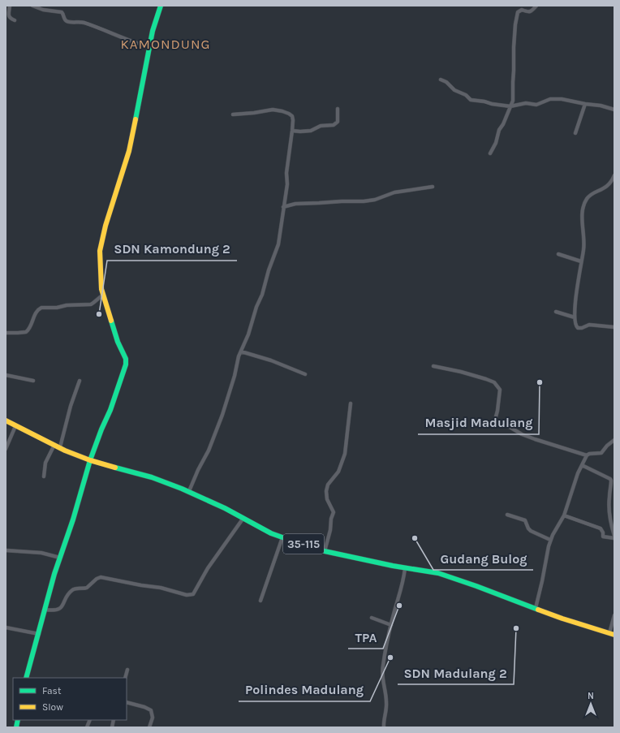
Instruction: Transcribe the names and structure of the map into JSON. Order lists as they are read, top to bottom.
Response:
{
  "streets": {
    "street": ["35-115"]
  },
  "districts": ["KAMONDUNG"],
  "places": [
    "SDN Kamondung 2",
    "Masjid Madulang",
    "Gudang Bulog",
    "TPA",
    "SDN Madulang 2",
    "Polindes Madulang"
  ],
  "legend": ["Fast", "Slow"],
  "north": "top"
}
